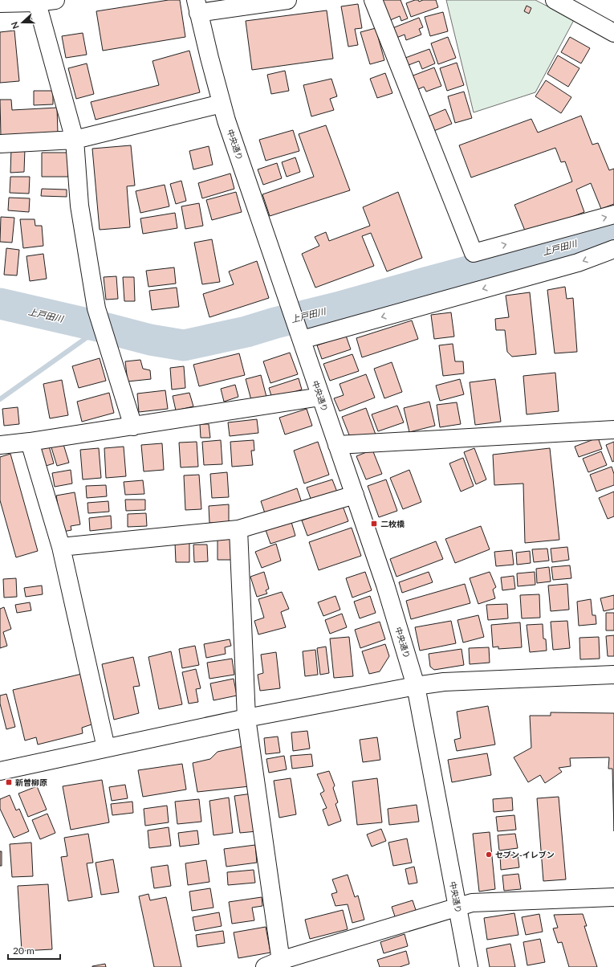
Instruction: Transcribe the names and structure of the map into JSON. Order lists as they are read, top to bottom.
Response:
{
  "streets": {
    "street": ["中央通り"]
  },
  "water": ["上戸田川"],
  "places": {
    "transit": ["二枚橋", "新曽柳原"],
    "other": ["セブン-イレブン"]
  },
  "scale_bar": "20 m",
  "north": "left"
}
